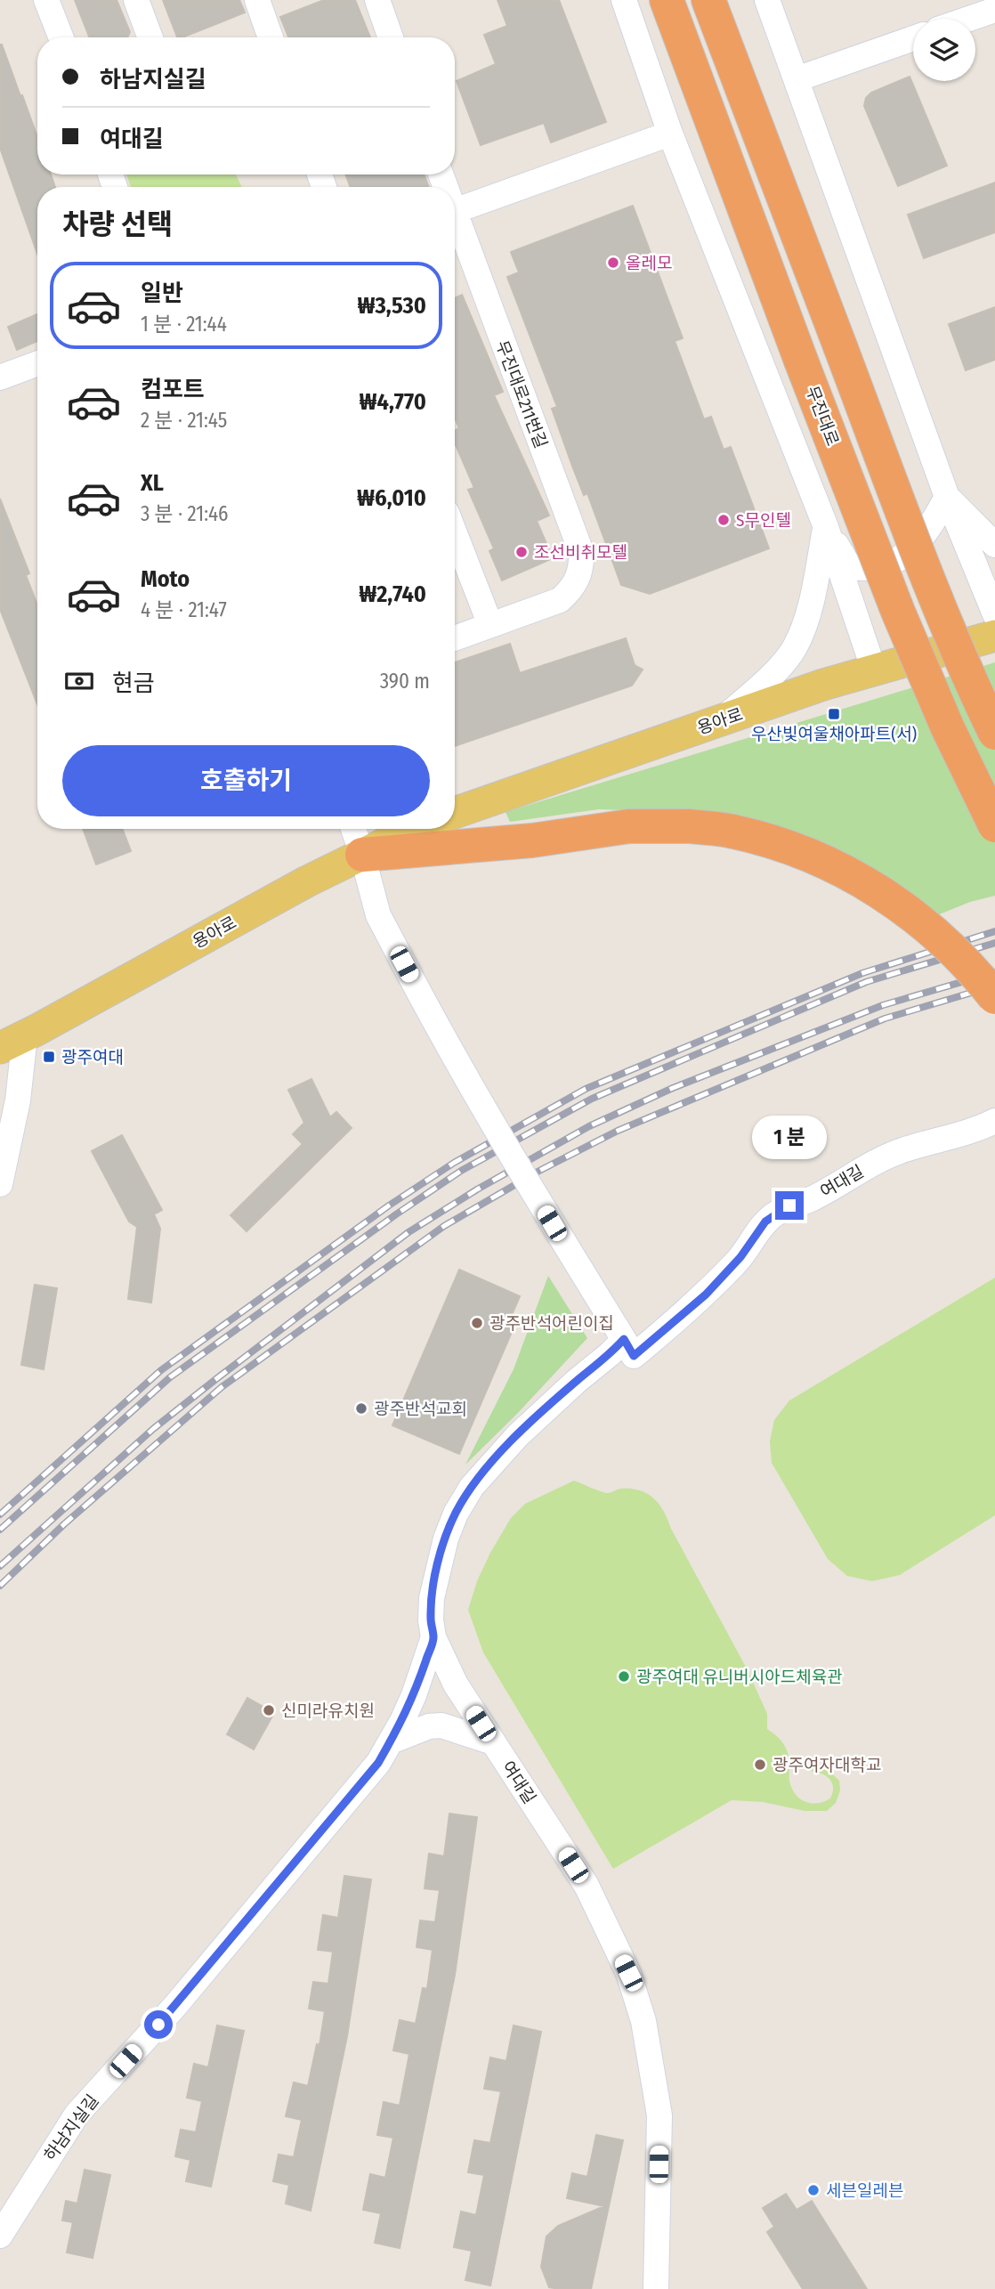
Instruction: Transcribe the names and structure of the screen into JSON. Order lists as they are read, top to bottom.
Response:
{
  "streets": {
    "highway": ["무진대로"],
    "main road": ["용아로"],
    "street": ["무진대로211번길", "여대길", "하남지실길"]
  },
  "crossings": [
    ["여대길", "하남지실길"]
  ],
  "places": {
    "other": [
      "올레모",
      "S무인텔",
      "조선비취모텔",
      "광주반석어린이집",
      "광주반석교회",
      "광주여대 유니버시아드체육관",
      "신미라유치원",
      "광주여자대학교",
      "세븐일레븐"
    ],
    "transit": ["우산빛여울채아파트(서)", "광주여대"]
  },
  "page": {
    "banner": ["하남지실길", "여대길"],
    "heading": "차량 선택",
    "list": [
      {
        "name": "일반",
        "note": "1 분 · 21:44",
        "value": "₩3,530"
      },
      {
        "name": "컴포트",
        "note": "2 분 · 21:45",
        "value": "₩4,770"
      },
      {
        "name": "XL",
        "note": "3 분 · 21:46",
        "value": "₩6,010"
      },
      {
        "name": "Moto",
        "note": "4 분 · 21:47",
        "value": "₩2,740"
      }
    ],
    "pay": ["현금", "390 m"],
    "buttons": "호출하기",
    "bubble": "1 분"
  }
}
